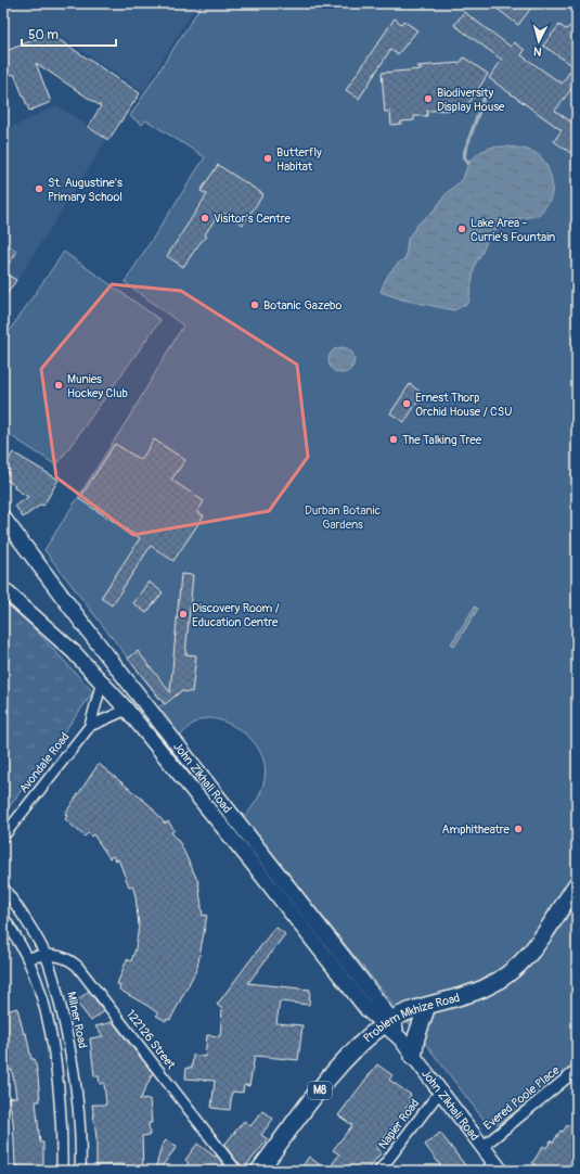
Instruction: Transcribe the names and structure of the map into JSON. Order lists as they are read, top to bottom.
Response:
{
  "streets": {
    "main road": ["John Zikhali Road", "Problem Mkhize Road", "M8"],
    "street": [
      "Avondale Road",
      "Milner Road",
      "122126 Street",
      "Evered Poole Place",
      "Napier Road"
    ]
  },
  "crossings": [
    ["Avondale Road", "John Zikhali Road"],
    ["John Zikhali Road", "Problem Mkhize Road"],
    ["John Zikhali Road", "Evered Poole Place"],
    ["John Zikhali Road", "Napier Road"],
    ["Milner Road", "122126 Street"]
  ],
  "parks": ["Durban Botanic Gardens"],
  "places": [
    "Biodiversity Display House",
    "Butterfly Habitat",
    "St. Augustine's Primary School",
    "Visitor's Centre",
    "Lake Area - Currie's Fountain",
    "Botanic Gazebo",
    "Munies Hockey Club",
    "Ernest Thorp Orchid House / CSU",
    "The Talking Tree",
    "Discovery Room / Education Centre",
    "Amphitheatre"
  ],
  "scale_bar": "50 m",
  "north": "bottom"
}
